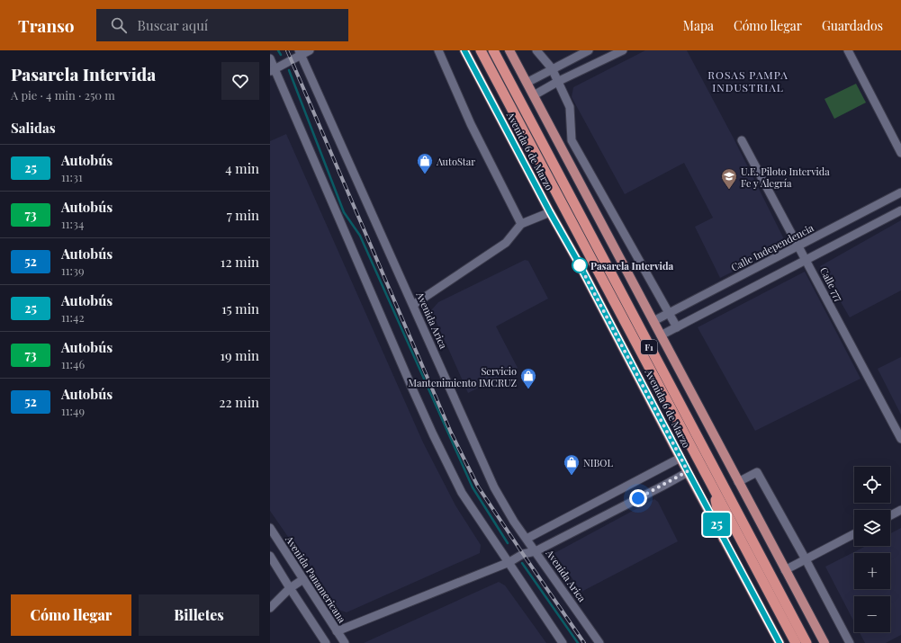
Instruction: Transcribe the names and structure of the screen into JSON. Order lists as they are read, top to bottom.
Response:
{
  "streets": {
    "highway": ["Avenida 6 de Marzo", "F1"],
    "street": [
      "Calle Independencia",
      "Calle 777",
      "Avenida Arica",
      "Avenida Panamericana"
    ]
  },
  "crossings": [
    ["Calle Independencia", "Calle 777"]
  ],
  "districts": ["ROSAS PAMPA INDUSTRIAL"],
  "places": {
    "shop": ["AutoStar", "Servicio Mantenimiento IMCRUZ", "NIBOL"],
    "school or university": ["U.E. Piloto Intervida Fe y Alegría"],
    "other": ["Pasarela Intervida"]
  },
  "lines": ["bus line 25"],
  "page": {
    "header": "Transo",
    "search": "Buscar aquí",
    "nav": ["Mapa", "Cómo llegar", "Guardados"],
    "heading": [
      ["Pasarela Intervida", "A pie · 4 min · 250 m"],
      "Salidas"
    ],
    "on_map": "25",
    "list": [
      {
        "mark": "25",
        "name": "Autobús",
        "note": "11:31",
        "value": "4 min"
      },
      {
        "mark": "73",
        "name": "Autobús",
        "note": "11:34",
        "value": "7 min"
      },
      {
        "mark": "52",
        "name": "Autobús",
        "note": "11:39",
        "value": "12 min"
      },
      {
        "mark": "25",
        "name": "Autobús",
        "note": "11:42",
        "value": "15 min"
      },
      {
        "mark": "73",
        "name": "Autobús",
        "note": "11:46",
        "value": "19 min"
      },
      {
        "mark": "52",
        "name": "Autobús",
        "note": "11:49",
        "value": "22 min"
      }
    ],
    "map_buttons": ["+", "−"],
    "buttons": ["Cómo llegar", "Billetes"]
  }
}
